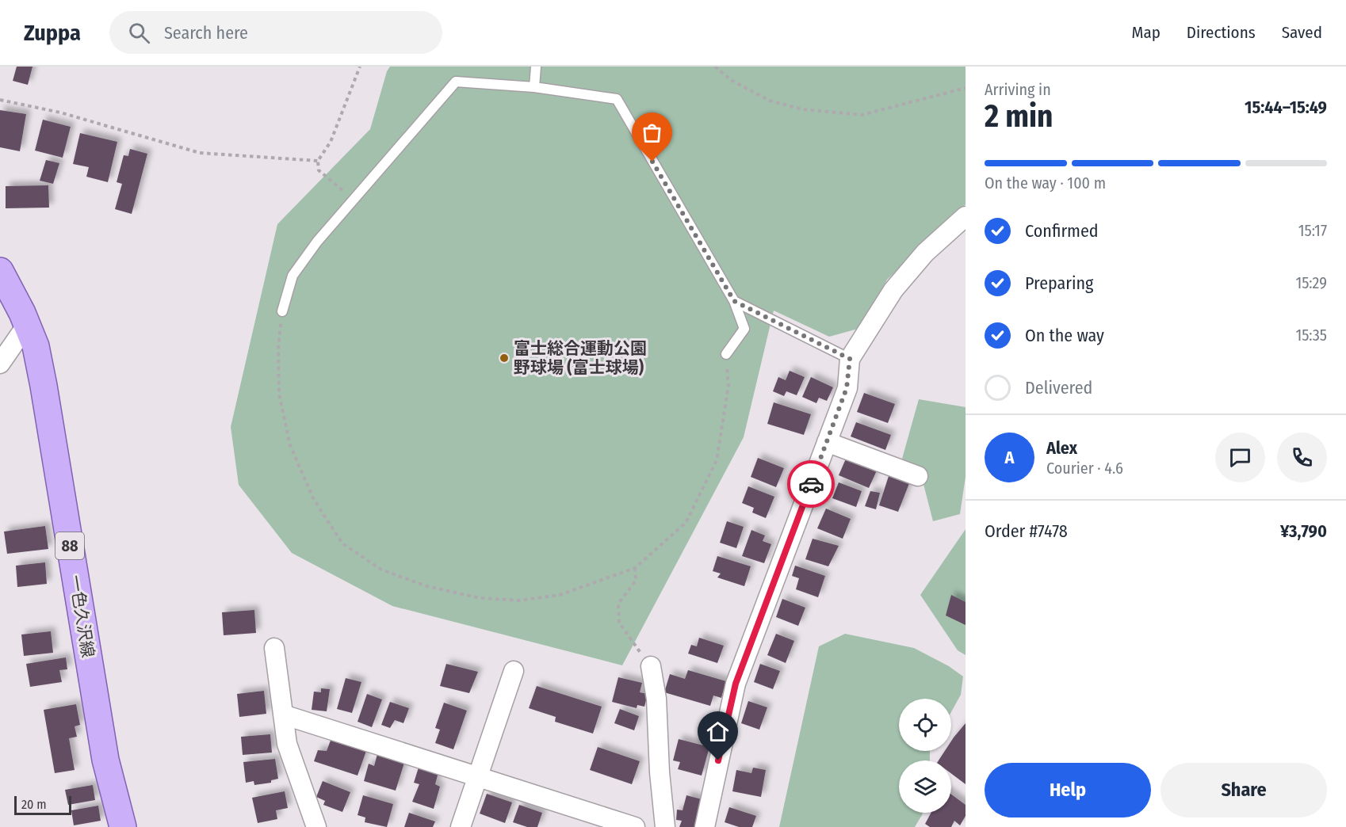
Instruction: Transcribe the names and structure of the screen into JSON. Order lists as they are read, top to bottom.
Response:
{
  "streets": {
    "main road": ["88", "一色久沢線"]
  },
  "places": ["富士総合運動公園 野球場 (富士球場)"],
  "scale_bar": "20 m",
  "page": {
    "header": "Zuppa",
    "search": "Search here",
    "nav": ["Map", "Directions", "Saved"],
    "heading": ["2 min", "Arriving in", "15:44–15:49"],
    "panel": [
      "Alex",
      "Courier · 4.6",
      "Order #7478",
      "¥3,790"
    ],
    "bar": "On the way · 100 m",
    "list": [
      ["Confirmed", "15:17"],
      ["Preparing", "15:29"],
      ["On the way", "15:35"],
      "Delivered"
    ],
    "round": "A",
    "buttons": ["Help", "Share"],
    "scale": "20 m"
  }
}
